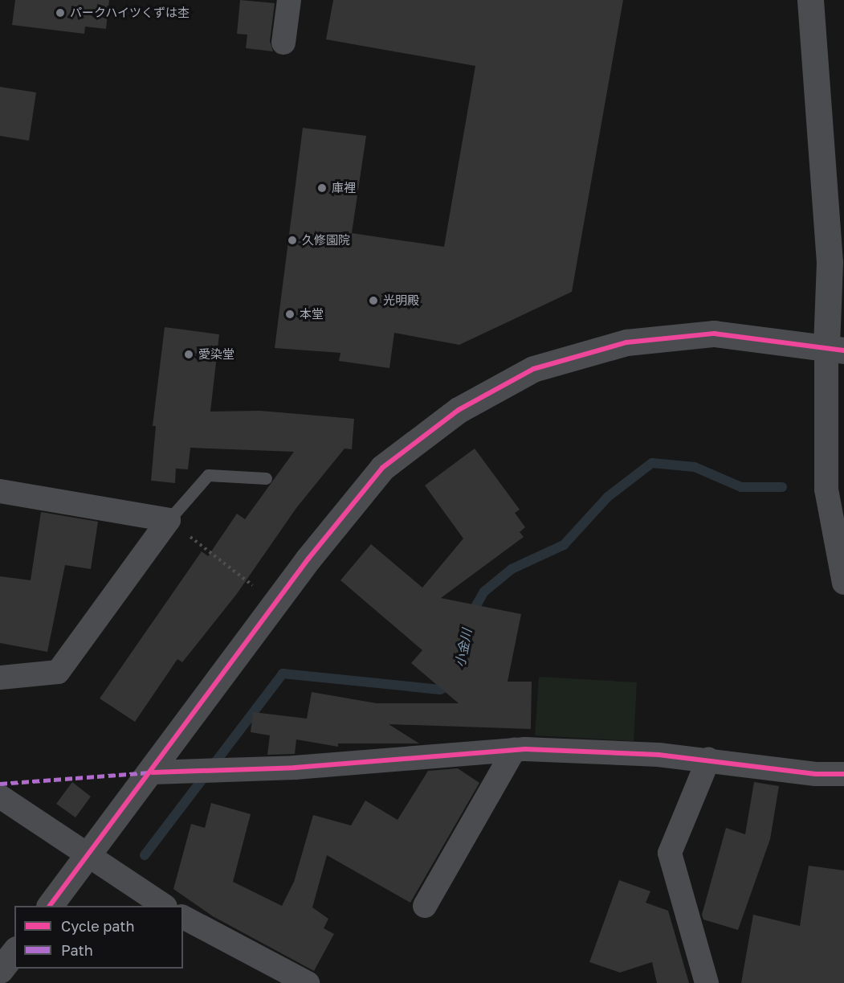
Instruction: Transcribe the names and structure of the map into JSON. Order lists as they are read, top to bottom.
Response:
{
  "water": ["小金川"],
  "places": [
    "パークハイツくずは杢",
    "庫裡",
    "久修園院",
    "光明殿",
    "本堂",
    "愛染堂"
  ],
  "legend": ["Cycle path", "Path"]
}
